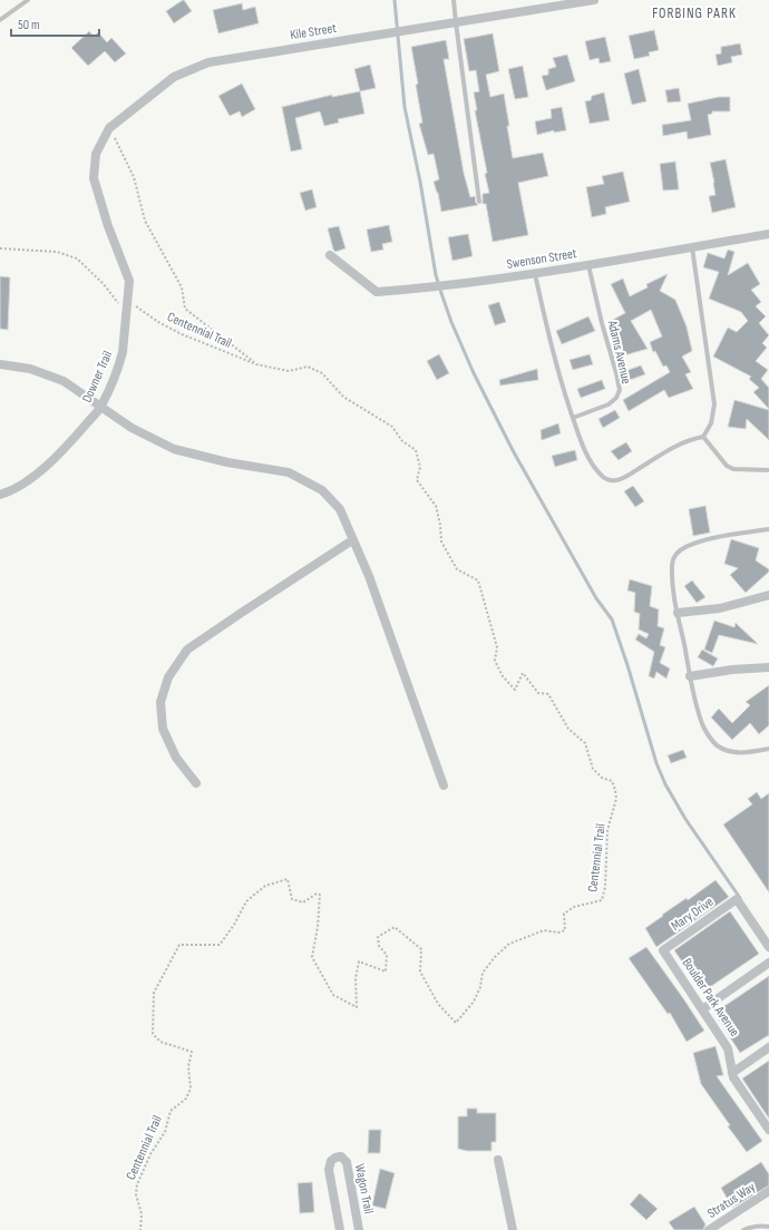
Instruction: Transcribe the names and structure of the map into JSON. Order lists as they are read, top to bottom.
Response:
{
  "streets": {
    "street": [
      "Kile Street",
      "Swenson Street",
      "Downer Trail",
      "Mary Drive",
      "Boulder Park Avenue",
      "Wagon Trail",
      "Stratus Way"
    ],
    "lane": ["Adams Avenue"],
    "path": ["Centennial Trail"]
  },
  "crossings": [
    ["Kile Street", "Centennial Trail"],
    ["Kile Street", "Downer Trail"],
    ["Swenson Street", "Adams Avenue"],
    ["Mary Drive", "Boulder Park Avenue"]
  ],
  "districts": ["FORBING PARK"],
  "scale_bar": "50 m"
}
